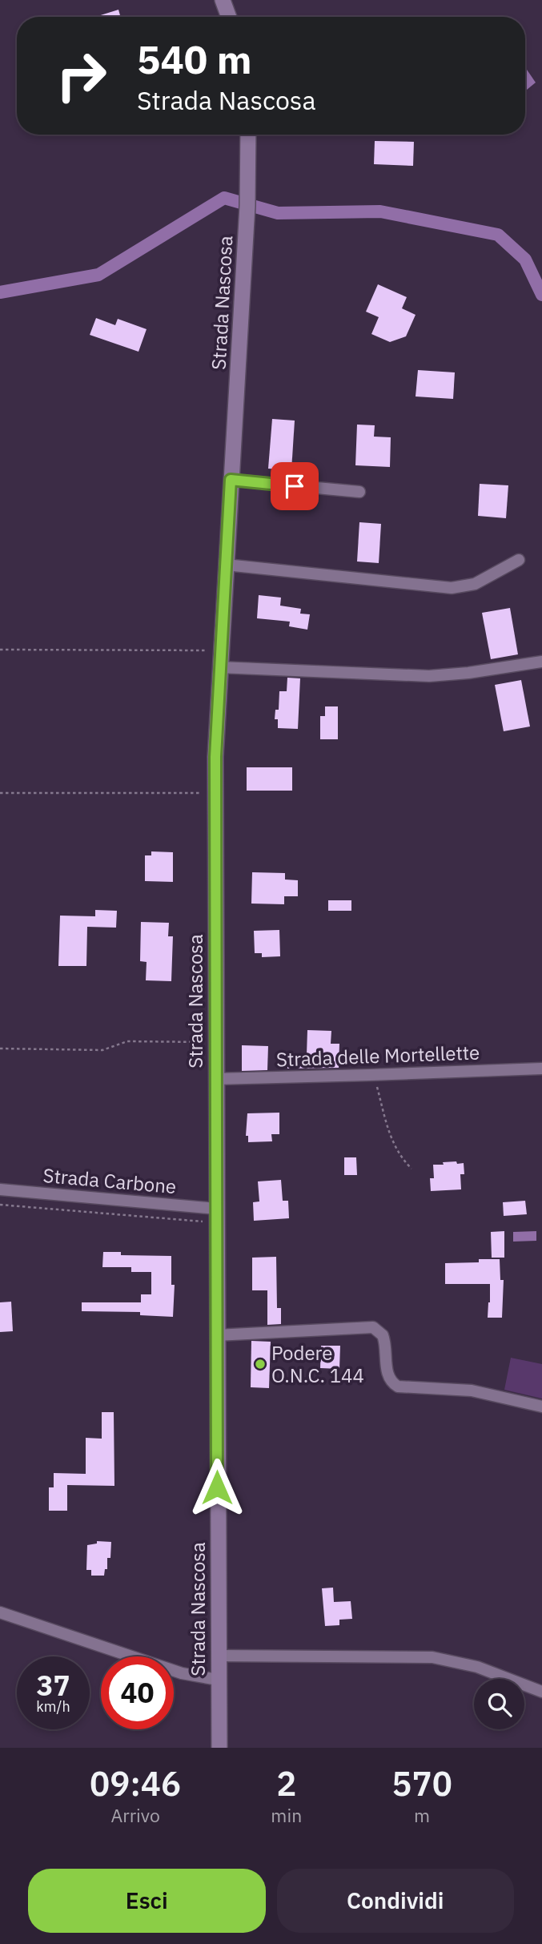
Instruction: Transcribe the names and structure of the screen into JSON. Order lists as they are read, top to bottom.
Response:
{
  "streets": {
    "street": ["Strada Nascosa", "Strada delle Mortellette", "Strada Carbone"]
  },
  "crossings": [
    ["Strada Nascosa", "Strada delle Mortellette"],
    ["Strada Nascosa", "Strada Carbone"]
  ],
  "places": ["Podere O.N.C. 144"],
  "page": {
    "turn": ["540 m", "Strada Nascosa"],
    "speed": "37 km/h",
    "limit": "40",
    "eta": [
      "09:46",
      "Arrivo",
      "2",
      "min",
      "570",
      "m"
    ],
    "buttons": ["Esci", "Condividi"]
  }
}
